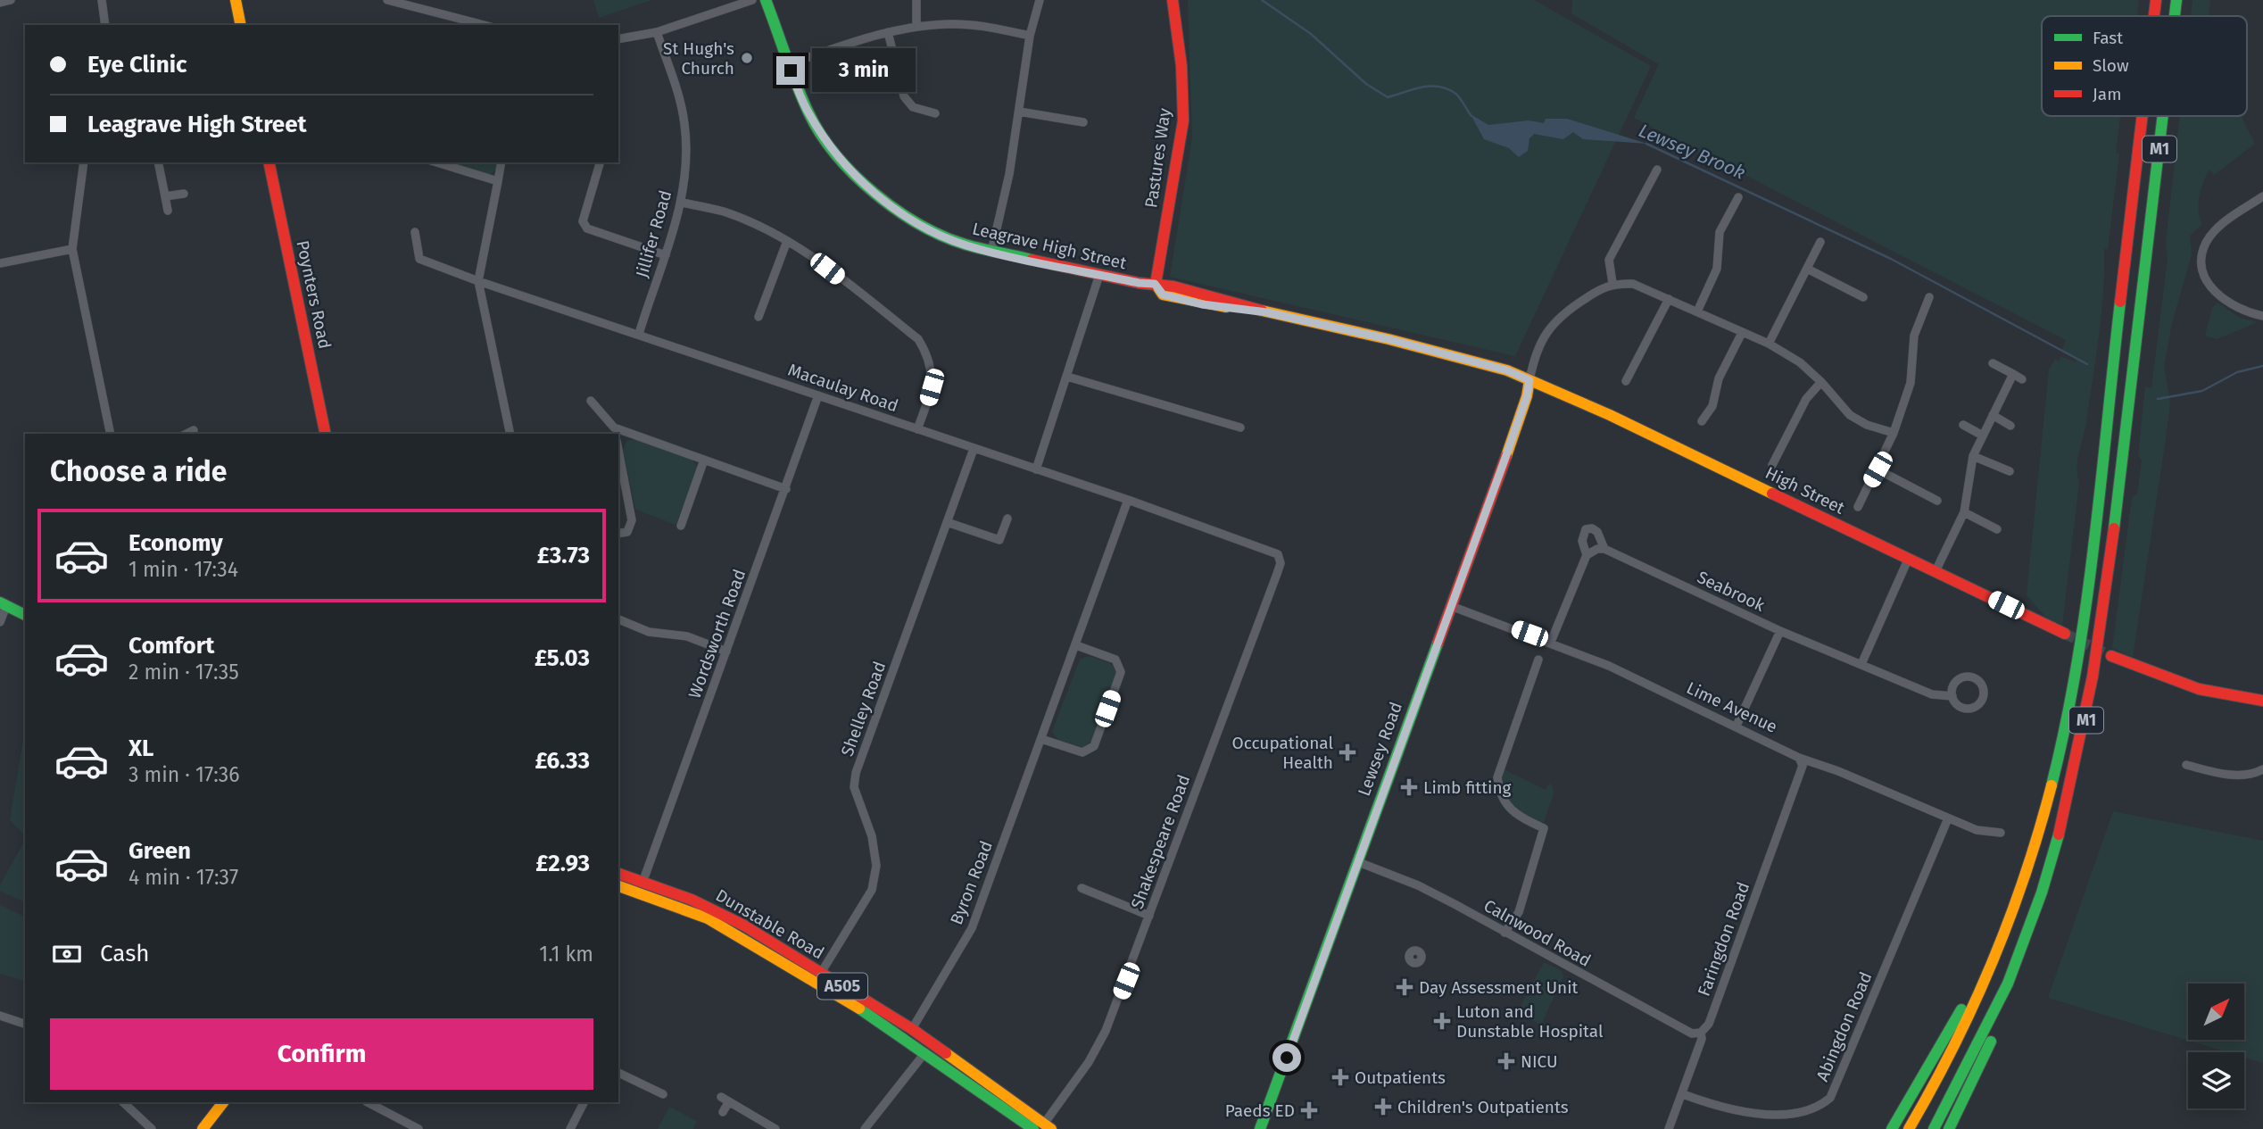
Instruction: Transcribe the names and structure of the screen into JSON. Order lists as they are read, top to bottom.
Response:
{
  "streets": {
    "main road": [
      "M1",
      "Pastures Way",
      "Leagrave High Street",
      "Poynters Road",
      "High Street",
      "Lewsey Road",
      "Dunstable Road",
      "A505"
    ],
    "street": [
      "Jillifer Road",
      "Macaulay Road",
      "Seabrook",
      "Wordsworth Road",
      "Lime Avenue",
      "Shelley Road",
      "Shakespeare Road",
      "Byron Road",
      "Calnwood Road",
      "Faringdon Road",
      "Abingdon Road"
    ]
  },
  "crossings": [
    ["Pastures Way", "Leagrave High Street"],
    ["Jillifer Road", "Macaulay Road"],
    ["Leagrave High Street", "High Street"],
    ["Leagrave High Street", "Lewsey Road"],
    ["Macaulay Road", "Wordsworth Road"],
    ["Macaulay Road", "Shelley Road"],
    ["Macaulay Road", "Shakespeare Road"],
    ["Macaulay Road", "Byron Road"],
    ["High Street", "Lewsey Road"],
    ["Wordsworth Road", "Dunstable Road"],
    ["Lime Avenue", "Lewsey Road"],
    ["Lime Avenue", "Faringdon Road"],
    ["Lime Avenue", "Abingdon Road"],
    ["Shelley Road", "Dunstable Road"],
    ["Lewsey Road", "Calnwood Road"],
    ["Shakespeare Road", "Dunstable Road"],
    ["Byron Road", "Dunstable Road"],
    ["Calnwood Road", "Faringdon Road"]
  ],
  "water": ["Lewsey Brook"],
  "places": {
    "other": ["St Hugh's Church"],
    "health": [
      "Occupational Health",
      "Limb fitting",
      "Day Assessment Unit",
      "Luton and Dunstable Hospital",
      "NICU",
      "Outpatients",
      "Children's Outpatients",
      "Paeds ED"
    ]
  },
  "legend": ["Fast", "Slow", "Jam"],
  "north": "top right",
  "page": {
    "banner": ["Eye Clinic", "Leagrave High Street"],
    "bubble": "3 min",
    "heading": "Choose a ride",
    "list": [
      {
        "name": "Economy",
        "note": "1 min · 17:34",
        "value": "£3.73"
      },
      {
        "name": "Comfort",
        "note": "2 min · 17:35",
        "value": "£5.03"
      },
      {
        "name": "XL",
        "note": "3 min · 17:36",
        "value": "£6.33"
      },
      {
        "name": "Green",
        "note": "4 min · 17:37",
        "value": "£2.93"
      }
    ],
    "pay": ["Cash", "1.1 km"],
    "buttons": "Confirm"
  }
}
